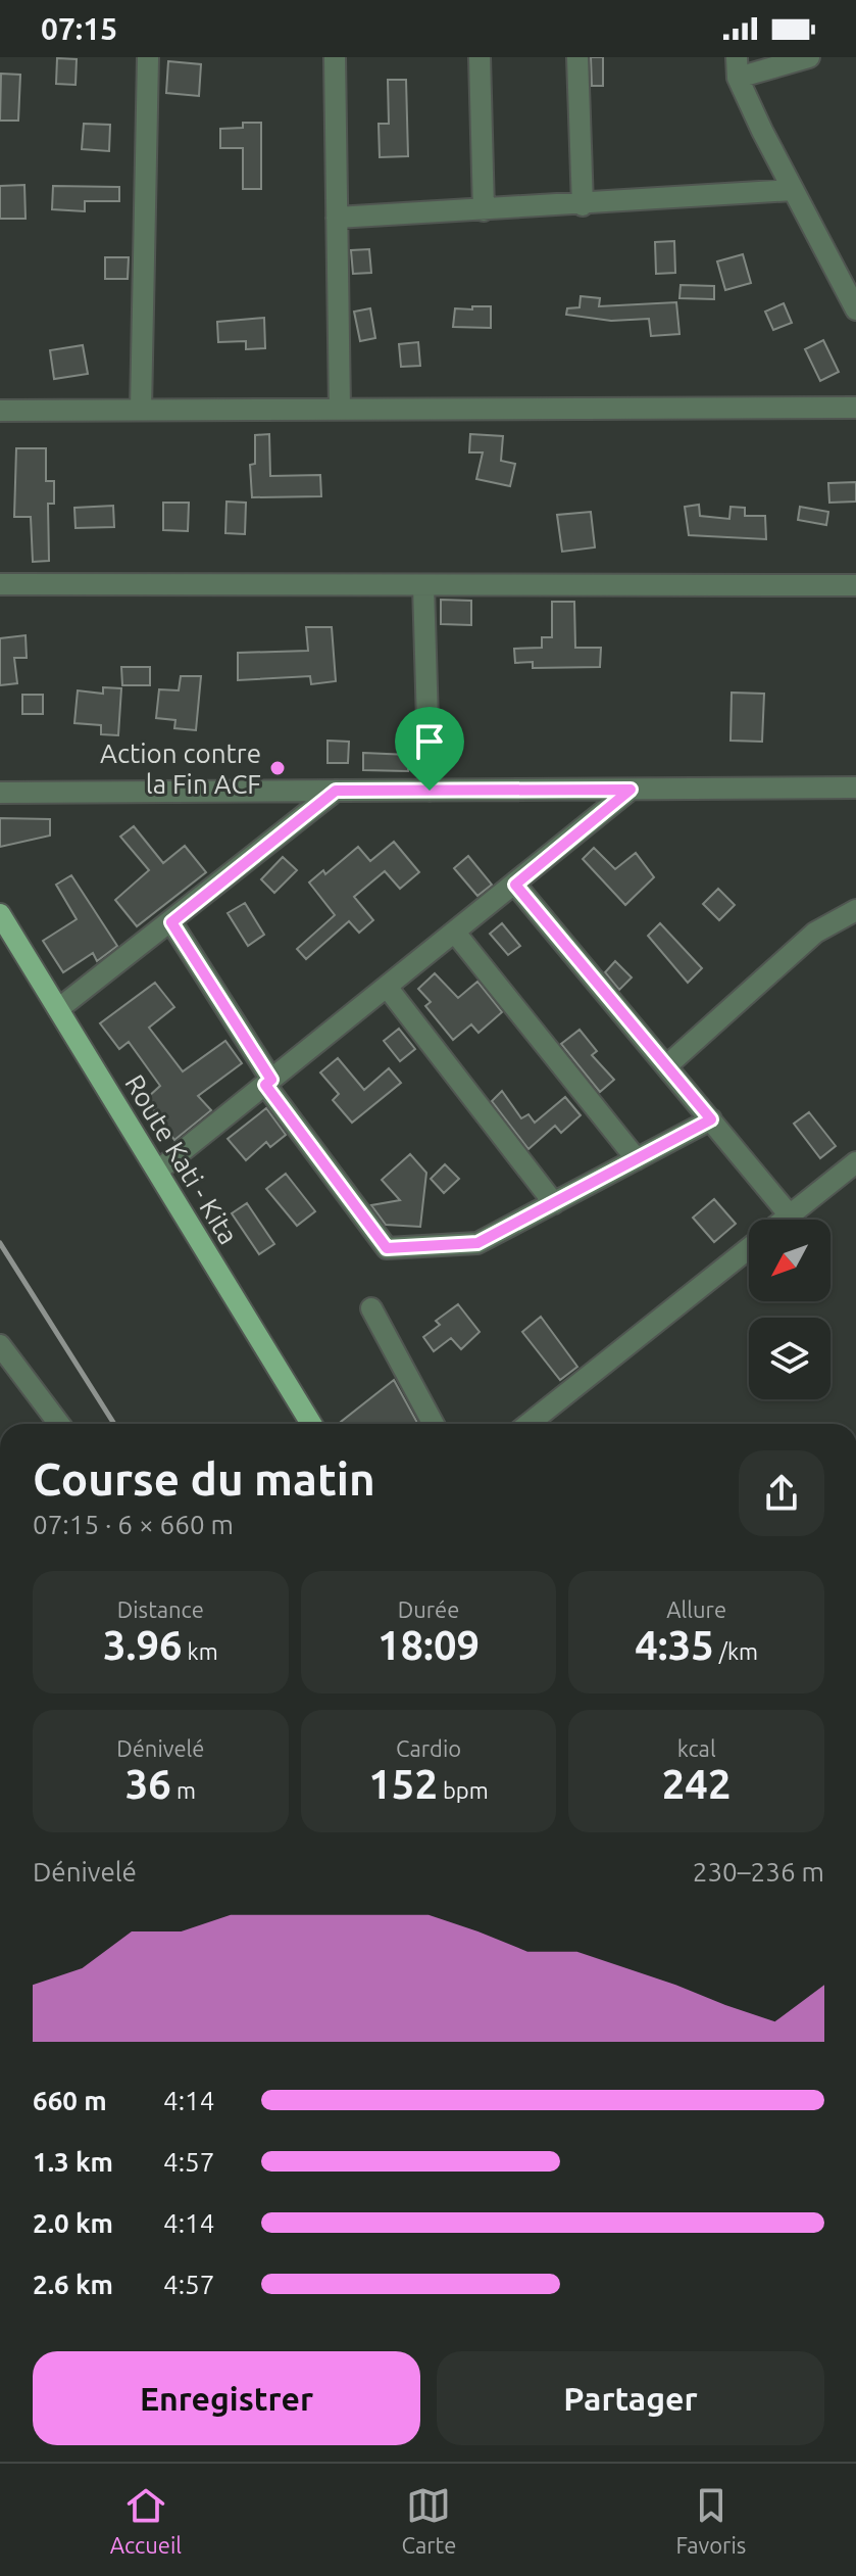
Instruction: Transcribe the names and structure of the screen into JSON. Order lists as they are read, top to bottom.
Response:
{
  "streets": {
    "main road": ["Route Kati - Kita"]
  },
  "places": ["Action contre la Fin ACF"],
  "north": "bottom left",
  "page": {
    "status": "07:15",
    "heading": ["Course du matin", "07:15 · 6 × 660 m"],
    "stats": [
      ["Distance", "3.96 km"],
      ["Durée", "18:09"],
      ["Allure", "4:35 /km"],
      ["Dénivelé", "36 m"],
      ["Cardio", "152 bpm"],
      ["kcal", "242"]
    ],
    "chart": ["Dénivelé", "230–236 m"],
    "list": [
      {
        "name": "660 m",
        "note": "4:14"
      },
      {
        "name": "1.3 km",
        "note": "4:57"
      },
      {
        "name": "2.0 km",
        "note": "4:14"
      },
      {
        "name": "2.6 km",
        "note": "4:57"
      }
    ],
    "buttons": ["Enregistrer", "Partager"],
    "tabs": ["Accueil", "Carte", "Favoris"]
  }
}
